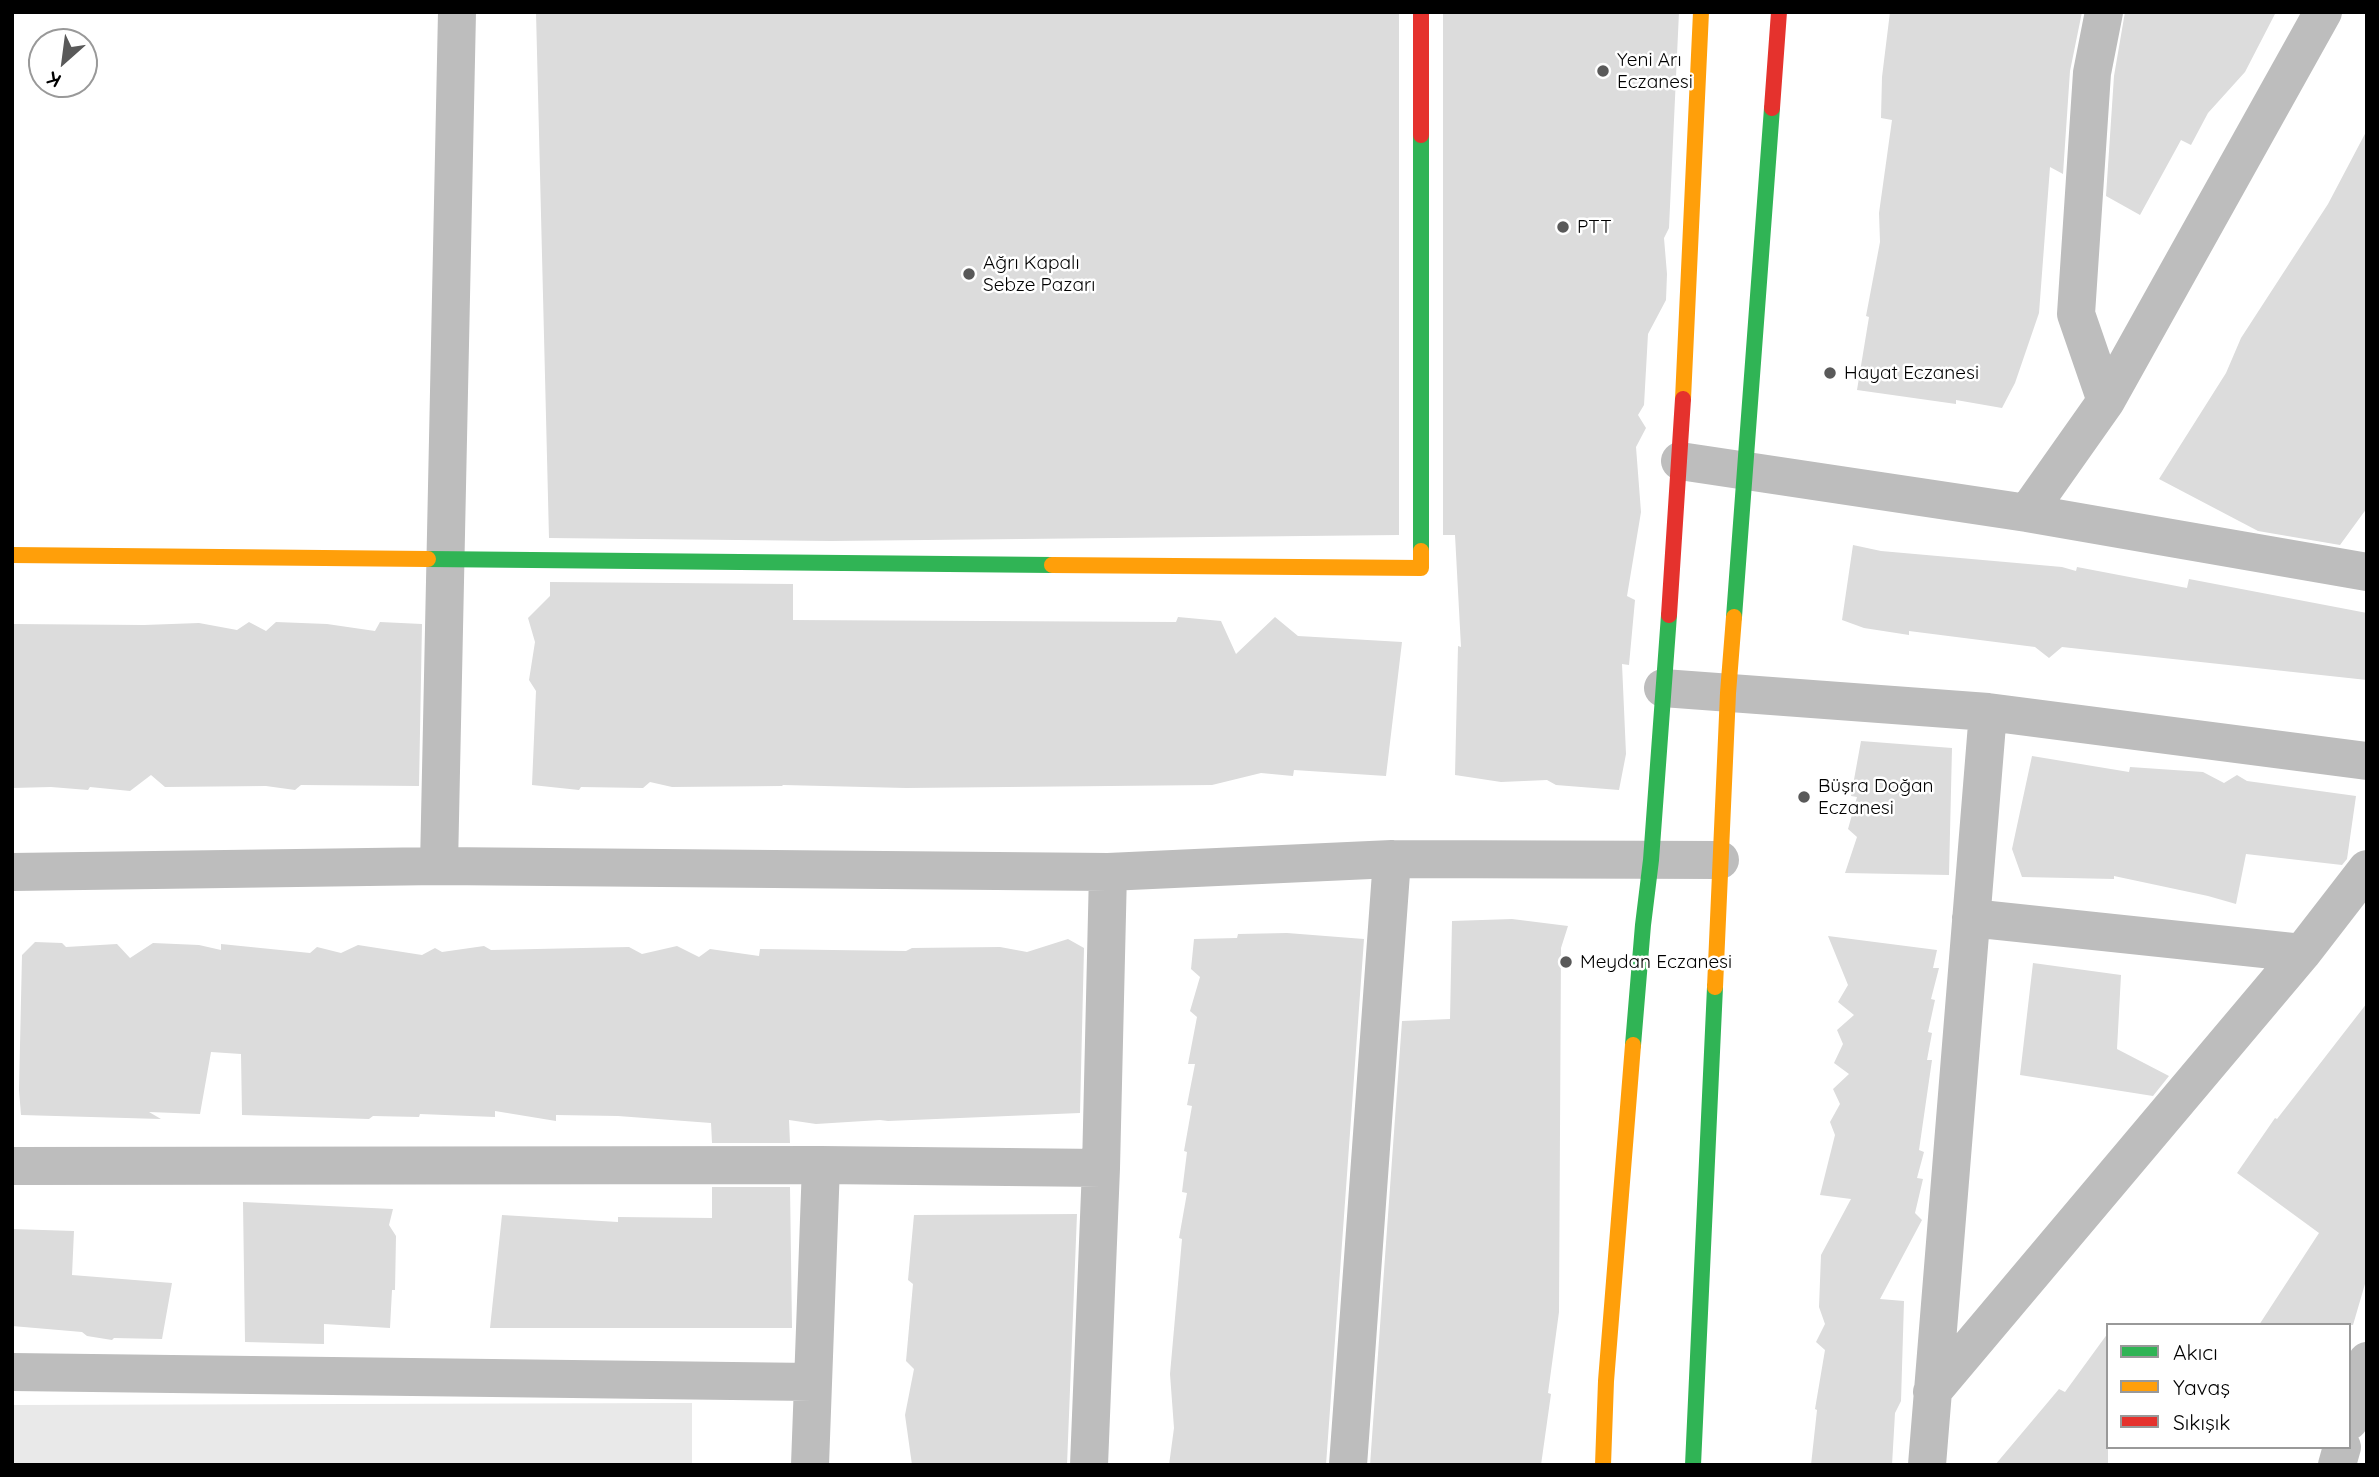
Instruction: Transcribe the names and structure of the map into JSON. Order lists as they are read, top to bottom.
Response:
{
  "places": [
    "Yeni Arı Eczanesi",
    "PTT",
    "Ağrı Kapalı Sebze Pazarı",
    "Hayat Eczanesi",
    "Büşra Doğan Eczanesi",
    "Meydan Eczanesi"
  ],
  "legend": ["Akıcı", "Yavaş", "Sıkışık"],
  "north": "bottom left"
}
